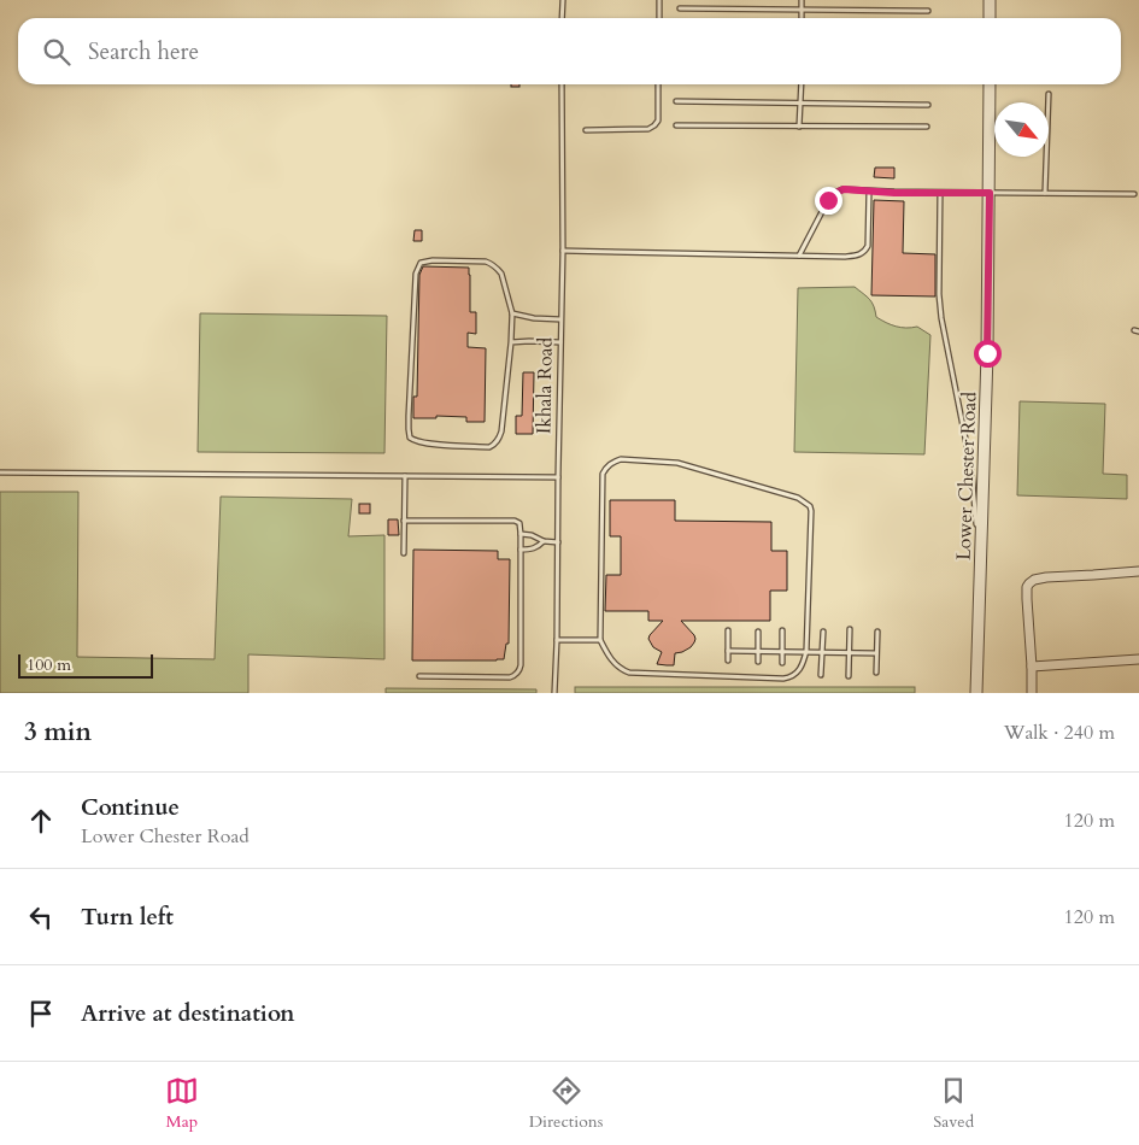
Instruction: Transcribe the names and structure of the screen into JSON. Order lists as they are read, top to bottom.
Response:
{
  "streets": {
    "street": ["Lower Chester Road"],
    "lane": ["Ikhala Road"]
  },
  "scale_bar": "100 m",
  "north": "bottom right",
  "page": {
    "search": "Search here",
    "scale": "100 m",
    "heading": ["3 min", "Walk · 240 m"],
    "list": [
      ["Continue", "Lower Chester Road", "120 m"],
      ["Turn left", "120 m"],
      "Arrive at destination"
    ],
    "nav": ["Map", "Directions", "Saved"]
  }
}
